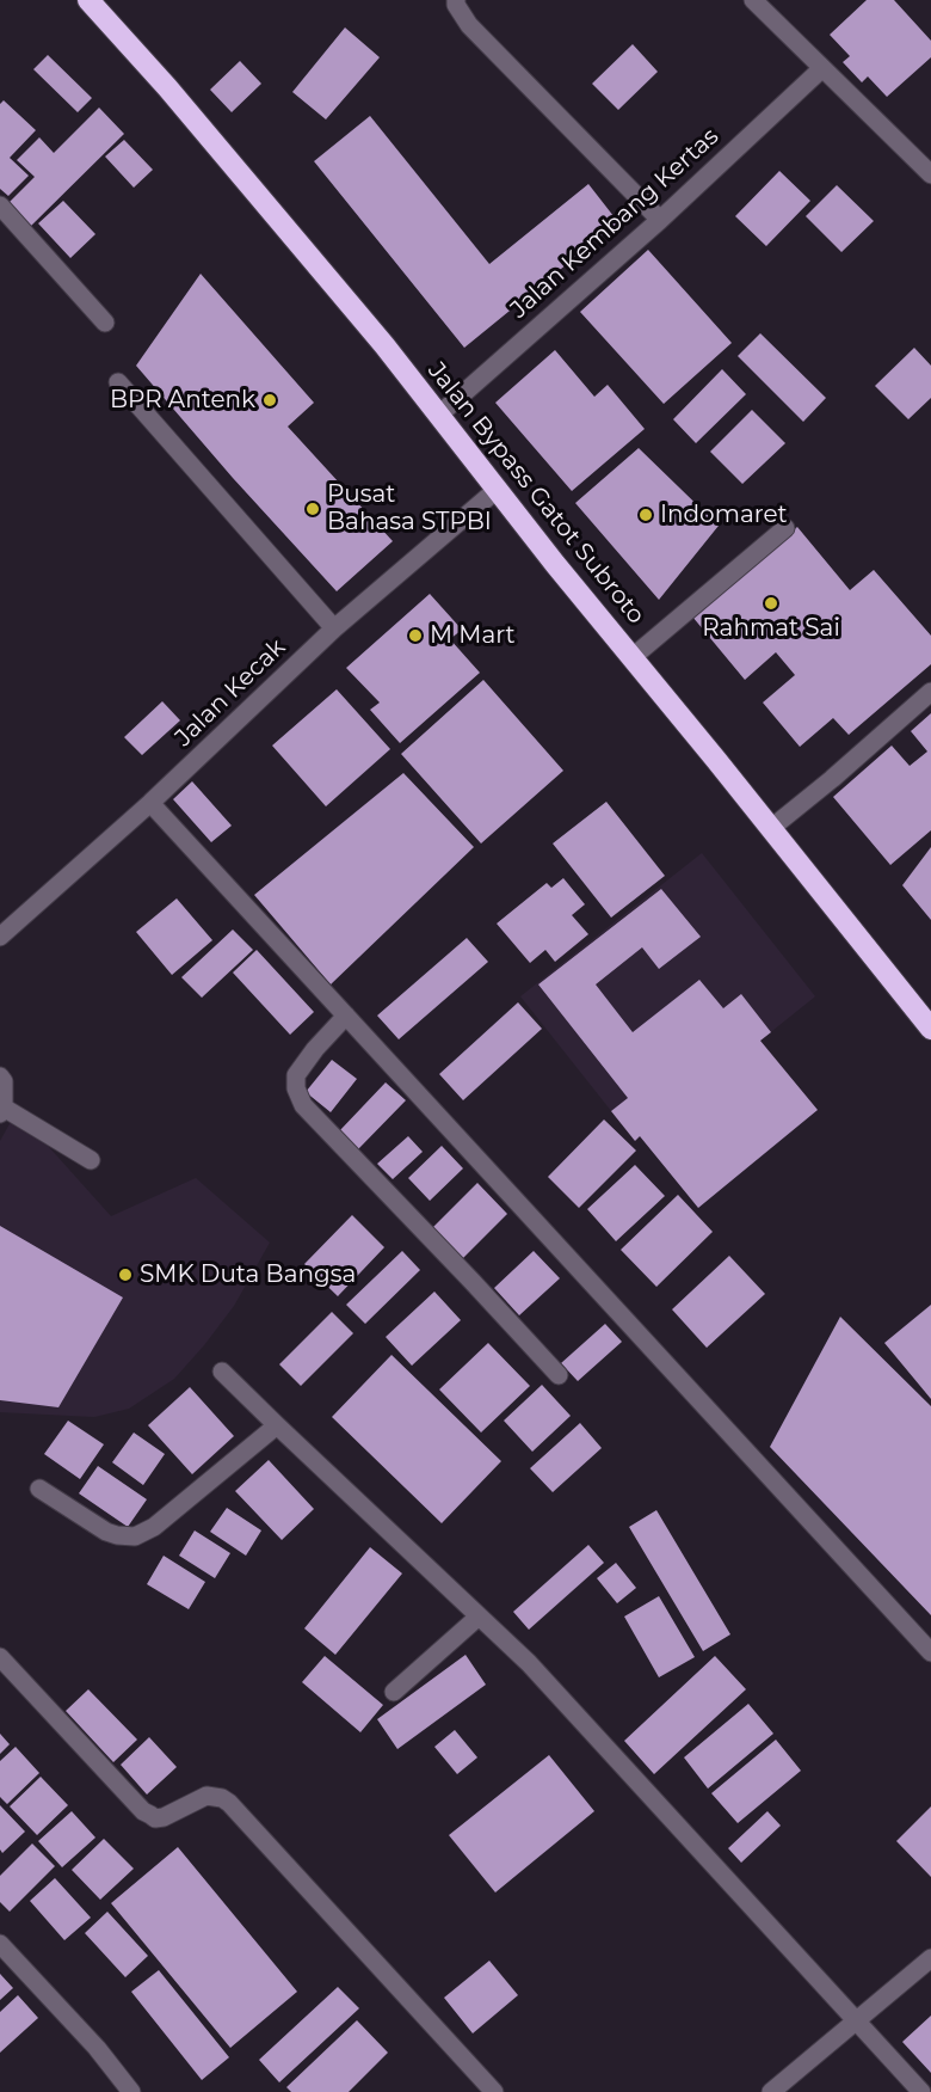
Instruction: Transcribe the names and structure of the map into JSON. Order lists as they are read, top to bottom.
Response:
{
  "streets": {
    "highway": ["Jalan Bypass Gatot Subroto"],
    "street": ["Jalan Kembang Kertas", "Jalan Kecak"]
  },
  "crossings": [
    ["Jalan Kembang Kertas", "Jalan Bypass Gatot Subroto"],
    ["Jalan Bypass Gatot Subroto", "Jalan Kecak"]
  ],
  "places": [
    "BPR Antenk",
    "Pusat Bahasa STPBI",
    "Indomaret",
    "Rahmat Sai",
    "M Mart",
    "SMK Duta Bangsa"
  ]
}
